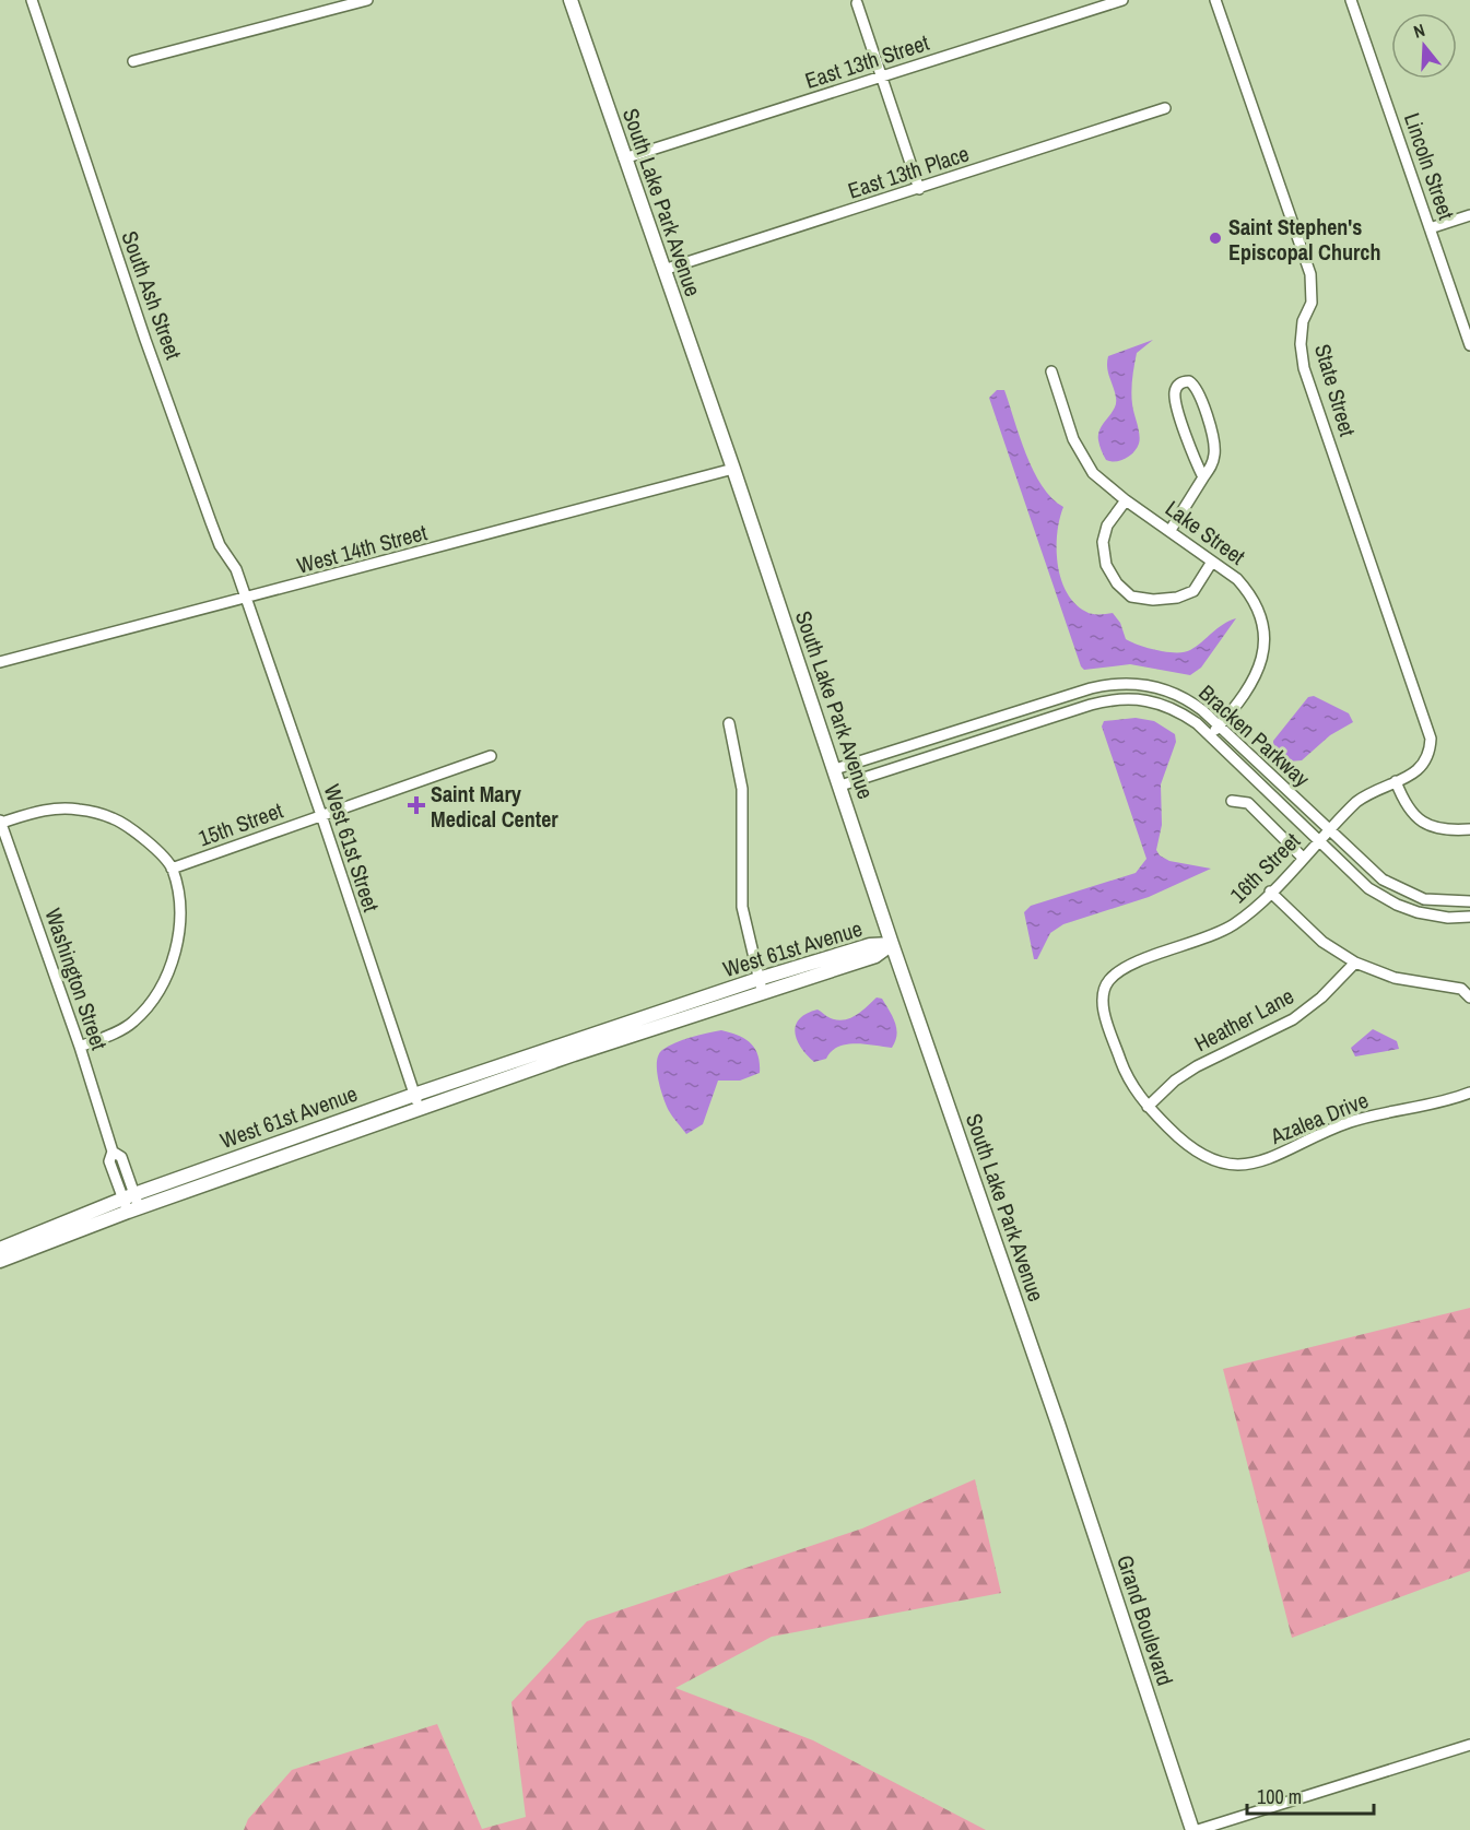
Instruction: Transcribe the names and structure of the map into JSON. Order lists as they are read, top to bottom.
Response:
{
  "streets": {
    "main road": ["South Lake Park Avenue", "West 61st Avenue", "Grand Boulevard"],
    "street": [
      "East 13th Street",
      "Lincoln Street",
      "East 13th Place",
      "South Ash Street",
      "State Street",
      "Lake Street",
      "West 14th Street",
      "Bracken Parkway",
      "15th Street",
      "West 61st Street",
      "16th Street",
      "Washington Street",
      "Heather Lane",
      "Azalea Drive"
    ]
  },
  "crossings": [
    ["East 13th Street", "South Lake Park Avenue"],
    ["East 13th Place", "South Lake Park Avenue"],
    ["South Lake Park Avenue", "West 14th Street"],
    ["South Lake Park Avenue", "Bracken Parkway"],
    ["South Lake Park Avenue", "West 61st Avenue"],
    ["South Lake Park Avenue", "Grand Boulevard"],
    ["South Ash Street", "West 14th Street"],
    ["South Ash Street", "West 61st Street"],
    ["State Street", "16th Street"],
    ["Lake Street", "Bracken Parkway"],
    ["West 14th Street", "West 61st Street"],
    ["Bracken Parkway", "16th Street"],
    ["15th Street", "West 61st Street"],
    ["West 61st Street", "West 61st Avenue"],
    ["16th Street", "Heather Lane"],
    ["16th Street", "Azalea Drive"],
    ["West 61st Avenue", "Washington Street"],
    ["Heather Lane", "Azalea Drive"]
  ],
  "places": {
    "other": ["Saint Stephen's Episcopal Church"],
    "health": ["Saint Mary Medical Center"]
  },
  "scale_bar": "100 m",
  "north": "top"
}
